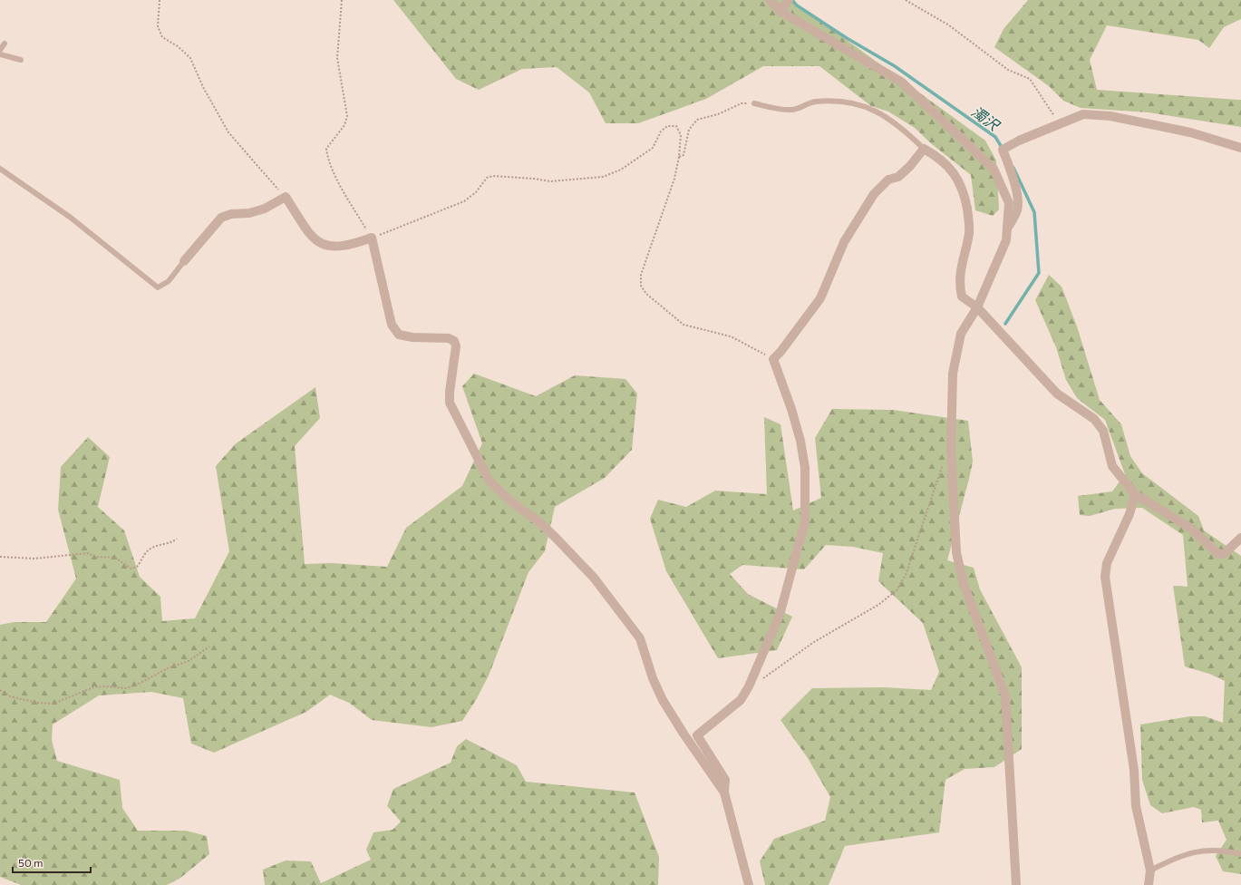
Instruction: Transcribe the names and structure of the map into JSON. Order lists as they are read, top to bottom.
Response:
{
  "water": ["濁沢"],
  "scale_bar": "50 m"
}
